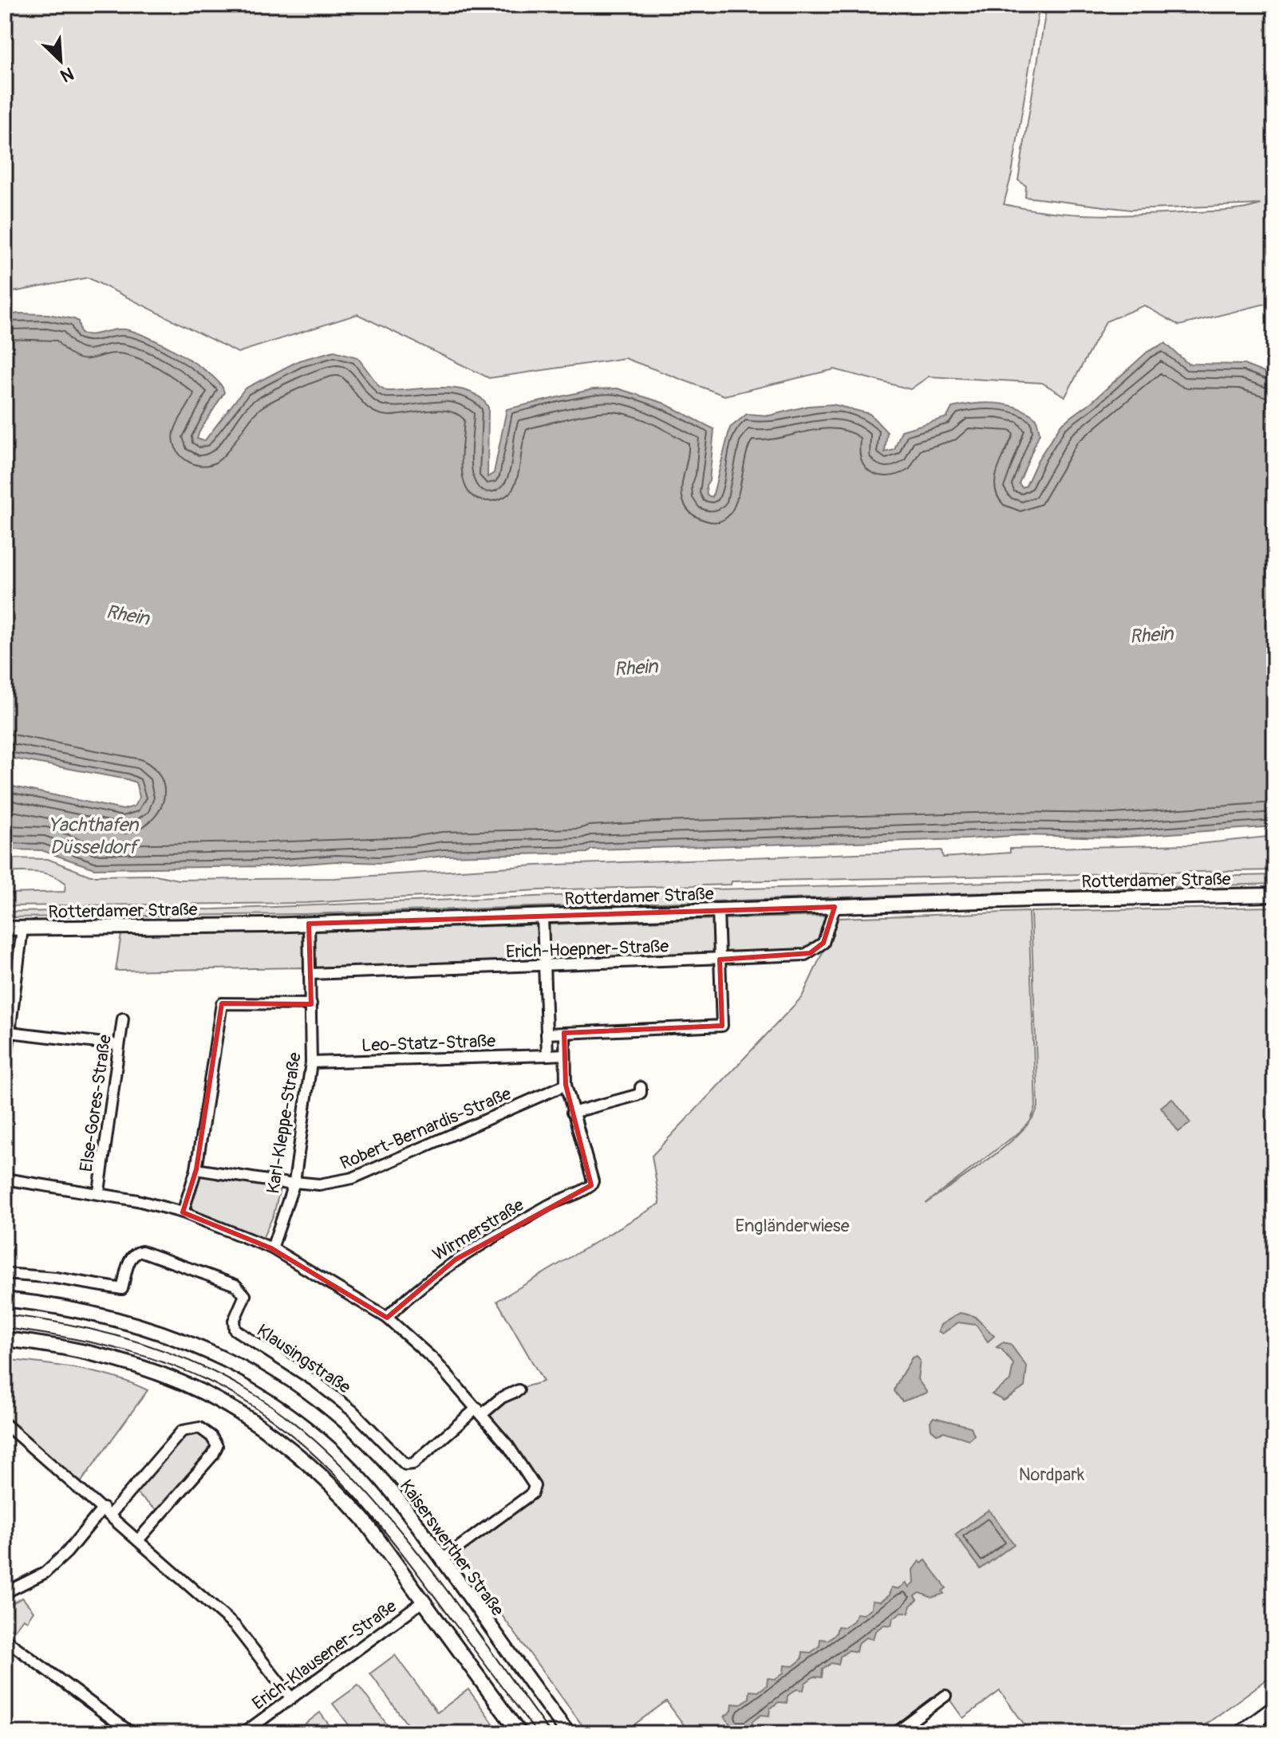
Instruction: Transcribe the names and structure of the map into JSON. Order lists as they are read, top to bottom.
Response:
{
  "streets": {
    "street": [
      "Rotterdamer Straße",
      "Erich-Hoepner-Straße",
      "Leo-Statz-Straße",
      "Else-Gores-Straße",
      "Karl-Kleppe-Straße",
      "Robert-Bernardis-Straße",
      "Wirmerstraße",
      "Klausingstraße",
      "Kaiserswerther Straße",
      "Erich-Klausener-Straße"
    ]
  },
  "crossings": [
    ["Rotterdamer Straße", "Erich-Hoepner-Straße"],
    ["Rotterdamer Straße", "Karl-Kleppe-Straße"],
    ["Erich-Hoepner-Straße", "Karl-Kleppe-Straße"],
    ["Leo-Statz-Straße", "Karl-Kleppe-Straße"],
    ["Karl-Kleppe-Straße", "Robert-Bernardis-Straße"]
  ],
  "water": ["Rhein", "Yachthafen Düsseldorf"],
  "parks": ["Engländerwiese", "Nordpark"],
  "north": "bottom right"
}
